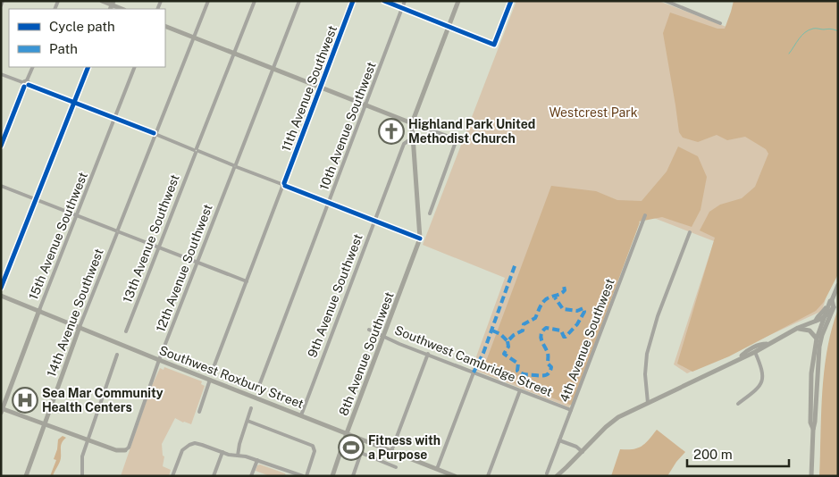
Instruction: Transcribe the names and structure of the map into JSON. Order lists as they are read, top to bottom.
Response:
{
  "streets": {
    "street": [
      "11th Avenue Southwest",
      "10th Avenue Southwest",
      "15th Avenue Southwest",
      "13th Avenue Southwest",
      "12th Avenue Southwest",
      "9th Avenue Southwest",
      "14th Avenue Southwest",
      "4th Avenue Southwest",
      "8th Avenue Southwest",
      "Southwest Cambridge Street",
      "Southwest Roxbury Street"
    ]
  },
  "crossings": [
    ["15th Avenue Southwest", "Southwest Roxbury Street"],
    ["12th Avenue Southwest", "Southwest Roxbury Street"],
    ["9th Avenue Southwest", "Southwest Roxbury Street"],
    ["14th Avenue Southwest", "Southwest Roxbury Street"],
    ["4th Avenue Southwest", "Southwest Cambridge Street"],
    ["8th Avenue Southwest", "Southwest Cambridge Street"],
    ["8th Avenue Southwest", "Southwest Roxbury Street"]
  ],
  "parks": ["Westcrest Park"],
  "places": {
    "church": ["Highland Park United Methodist Church"],
    "hospital": ["Sea Mar Community Health Centers"],
    "sports": ["Fitness with a Purpose"]
  },
  "legend": ["Cycle path", "Path"],
  "scale_bar": "200 m"
}
